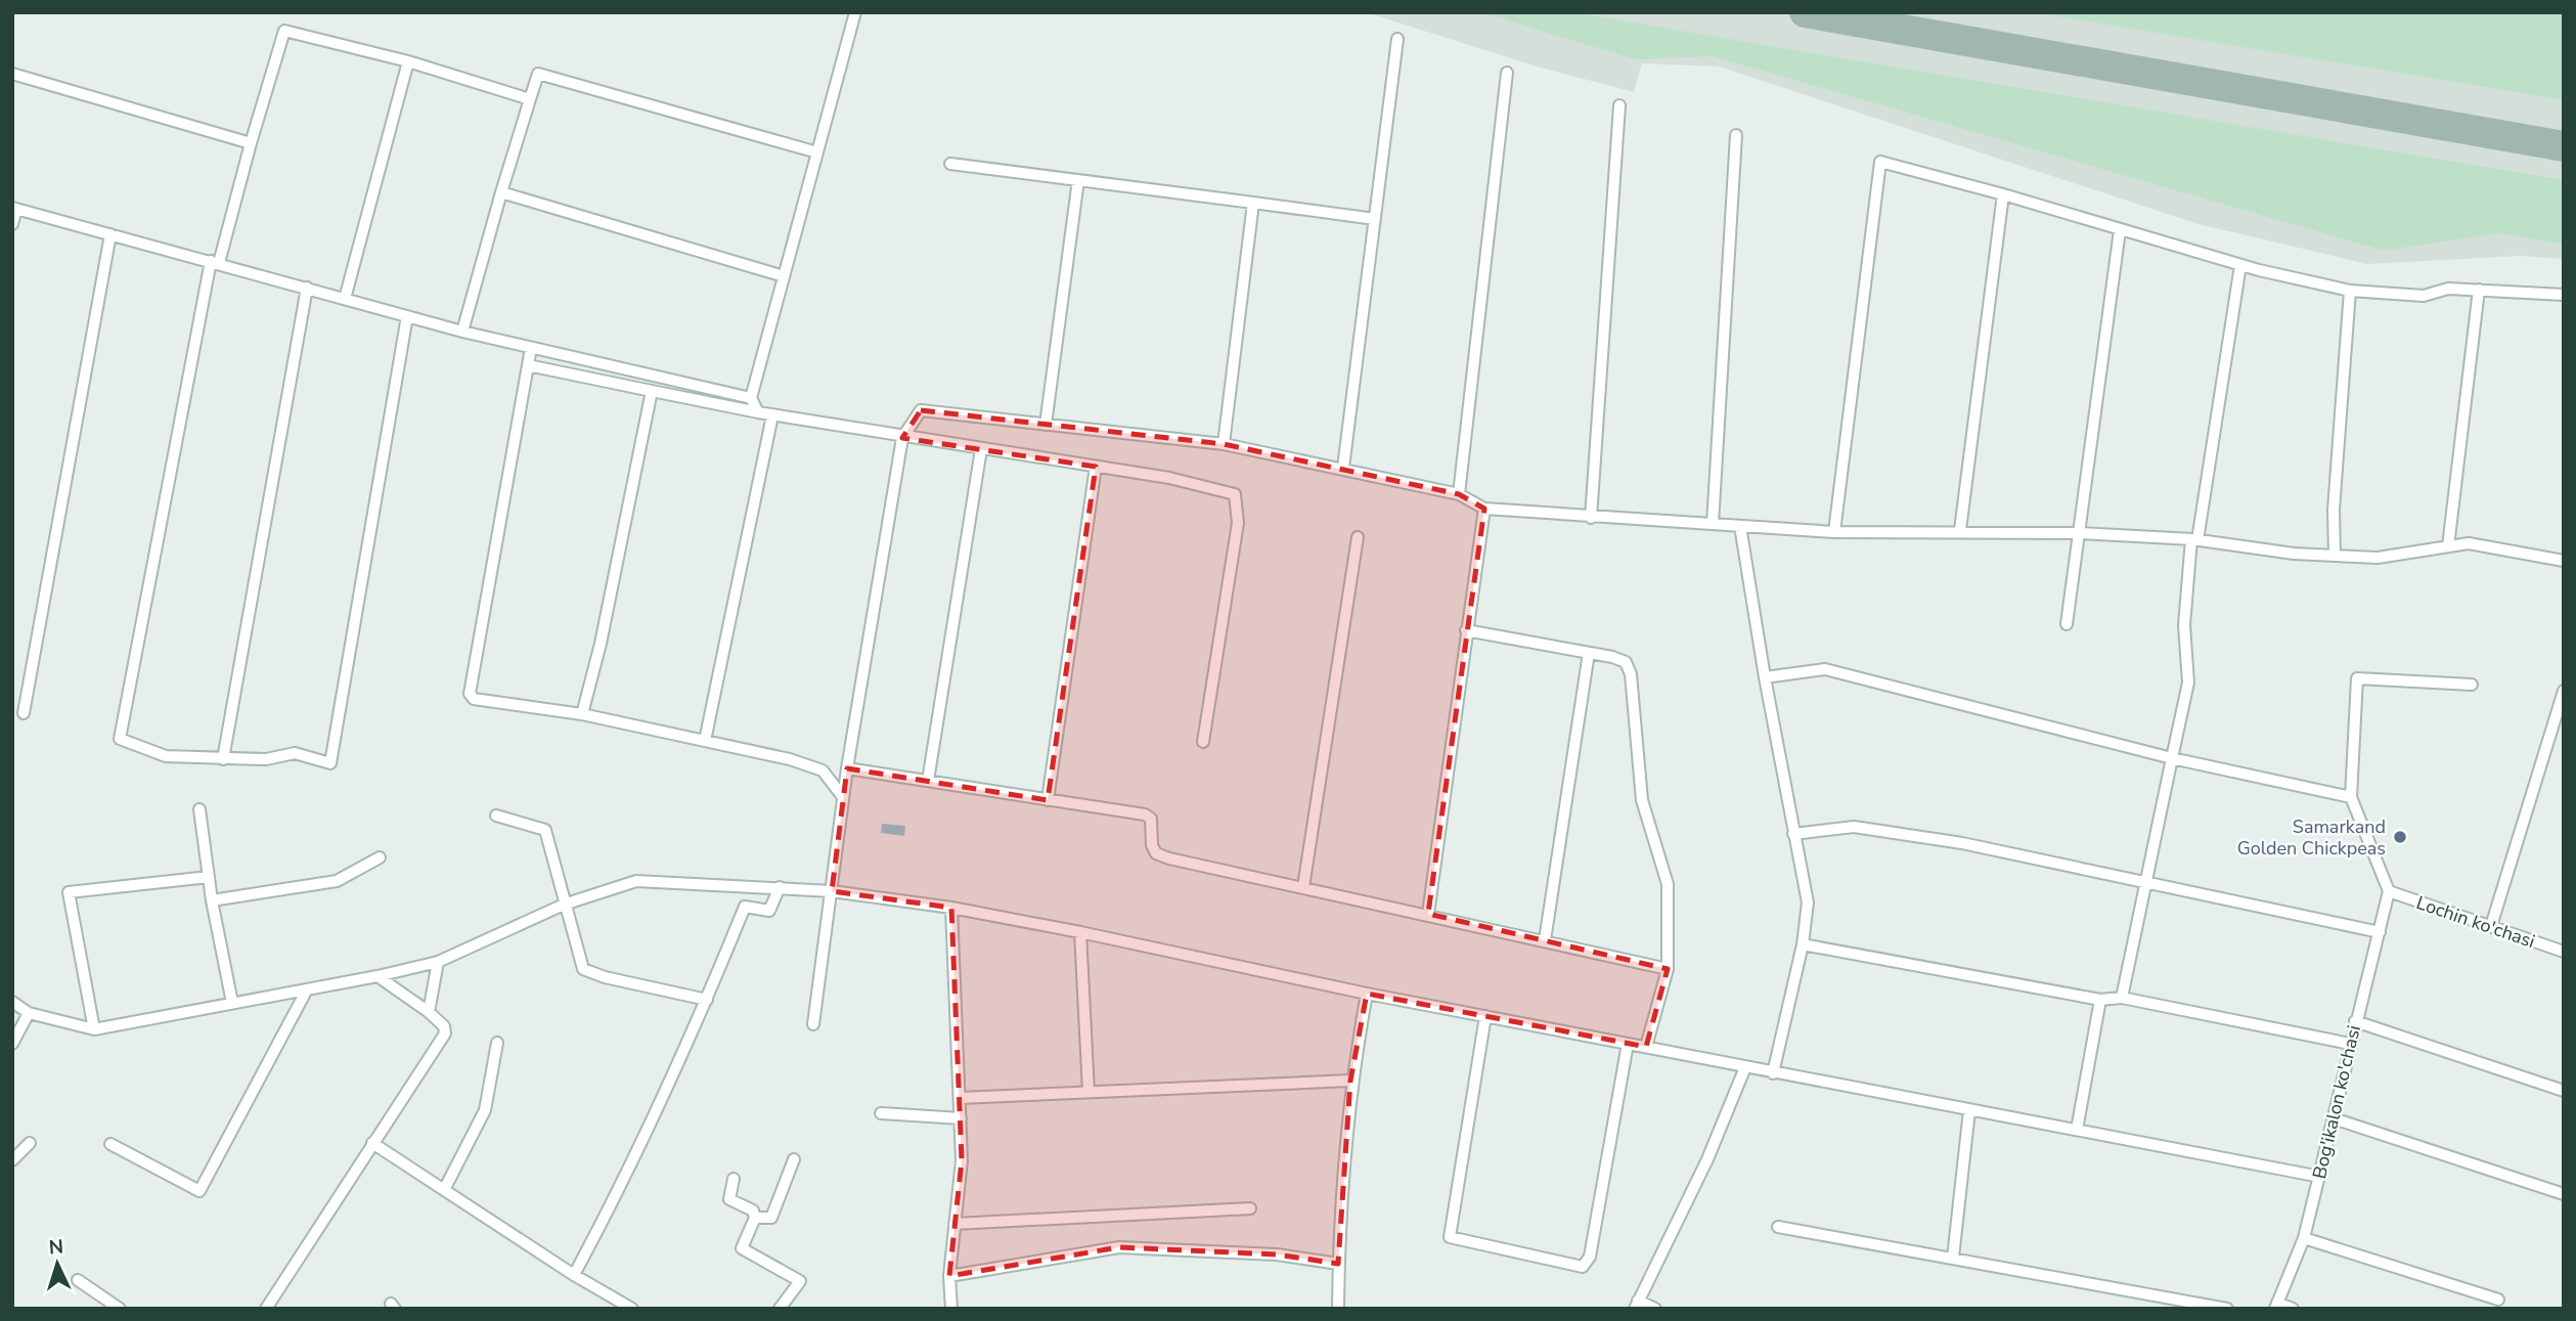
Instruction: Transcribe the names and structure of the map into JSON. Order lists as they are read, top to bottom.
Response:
{
  "streets": {
    "street": ["Lochin ko'chasi", "Bog'ikalon ko'chasi"]
  },
  "crossings": [
    ["Lochin ko'chasi", "Bog'ikalon ko'chasi"]
  ],
  "places": ["Samarkand Golden Chickpeas"],
  "north": "top"
}
